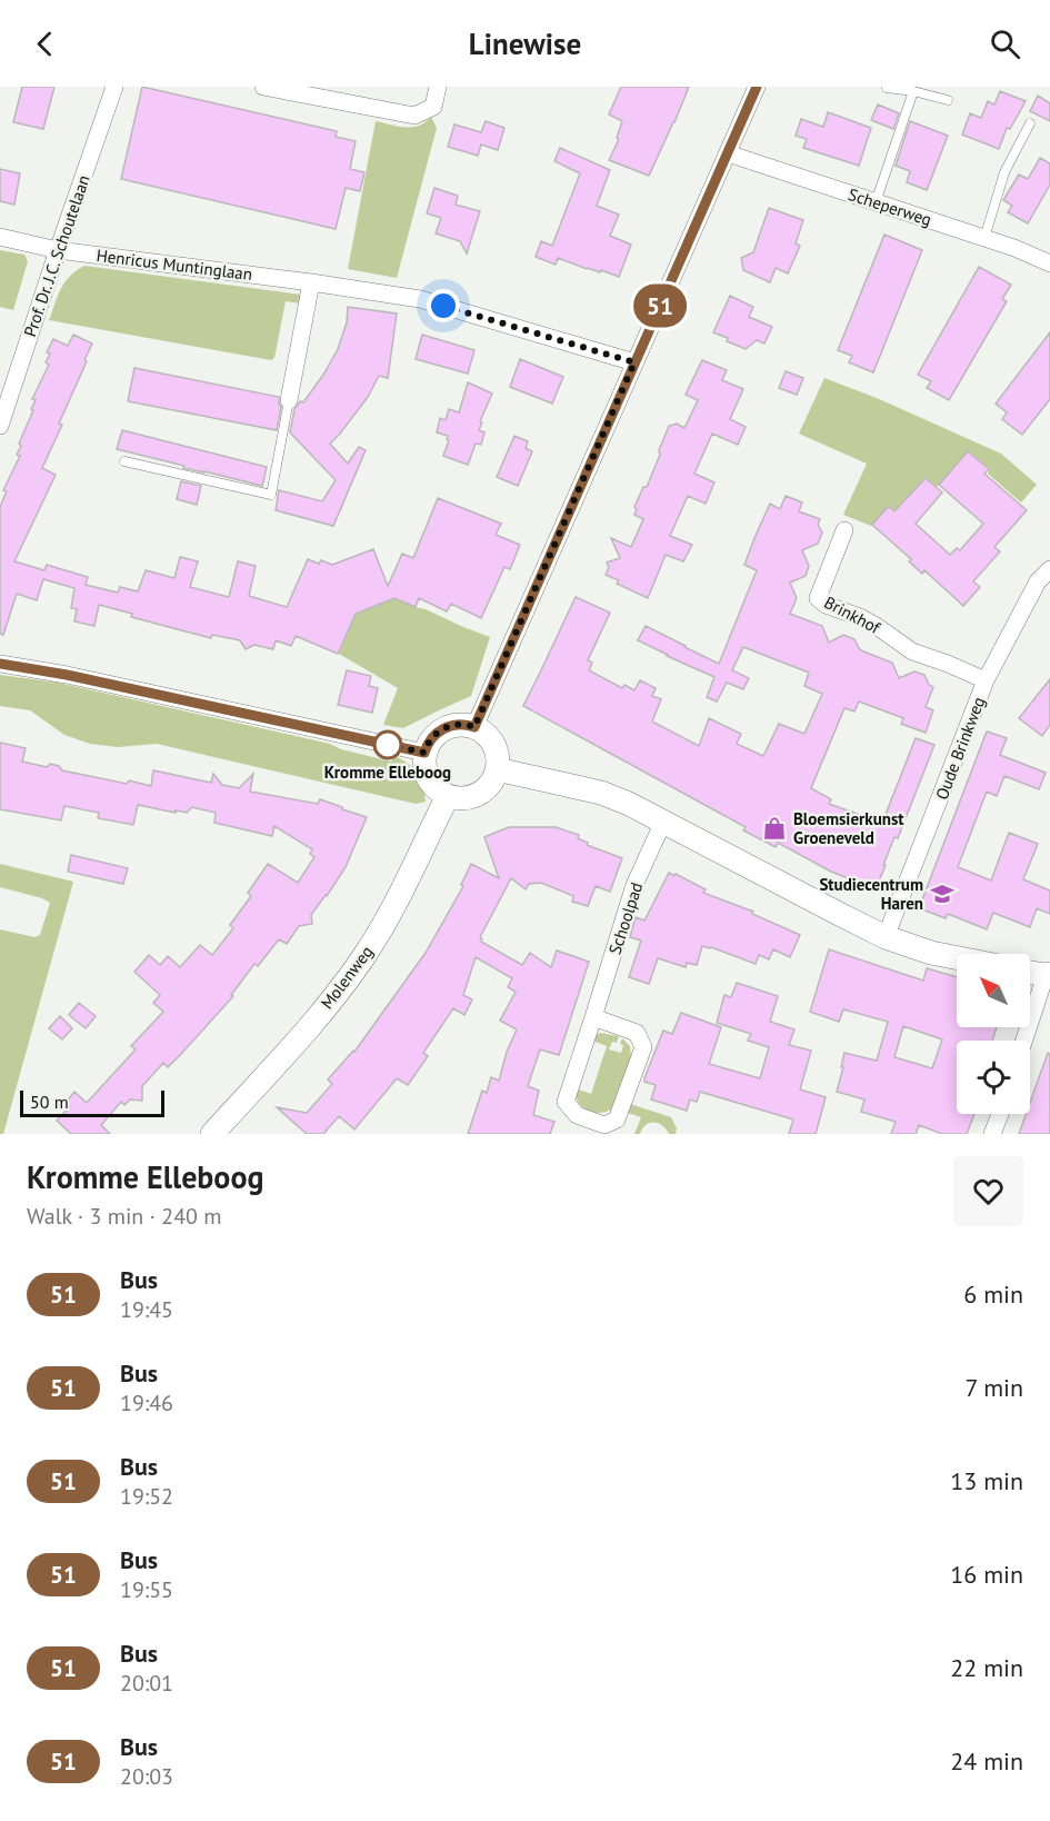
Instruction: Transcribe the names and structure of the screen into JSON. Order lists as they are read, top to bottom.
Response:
{
  "streets": {
    "street": [
      "Scheperweg",
      "Prof. Dr. J.C. Schoutelaan",
      "Henricus Muntinglaan",
      "Brinkhof",
      "Oude Brinkweg",
      "Schoolpad",
      "Molenweg"
    ]
  },
  "crossings": [
    ["Prof. Dr. J.C. Schoutelaan", "Henricus Muntinglaan"],
    ["Brinkhof", "Oude Brinkweg"]
  ],
  "places": {
    "other": ["Kromme Elleboog"],
    "shop": ["Bloemsierkunst Groeneveld"],
    "school or university": ["Studiecentrum Haren"]
  },
  "lines": ["bus line 51"],
  "scale_bar": "50 m",
  "north": "top left",
  "page": {
    "header": "Linewise",
    "on_map": "51",
    "scale": "50 m",
    "heading": ["Kromme Elleboog", "Walk · 3 min · 240 m"],
    "list": [
      {
        "mark": "51",
        "name": "Bus",
        "note": "19:45",
        "value": "6 min"
      },
      {
        "mark": "51",
        "name": "Bus",
        "note": "19:46",
        "value": "7 min"
      },
      {
        "mark": "51",
        "name": "Bus",
        "note": "19:52",
        "value": "13 min"
      },
      {
        "mark": "51",
        "name": "Bus",
        "note": "19:55",
        "value": "16 min"
      },
      {
        "mark": "51",
        "name": "Bus",
        "note": "20:01",
        "value": "22 min"
      },
      {
        "mark": "51",
        "name": "Bus",
        "note": "20:03",
        "value": "24 min"
      }
    ]
  }
}
